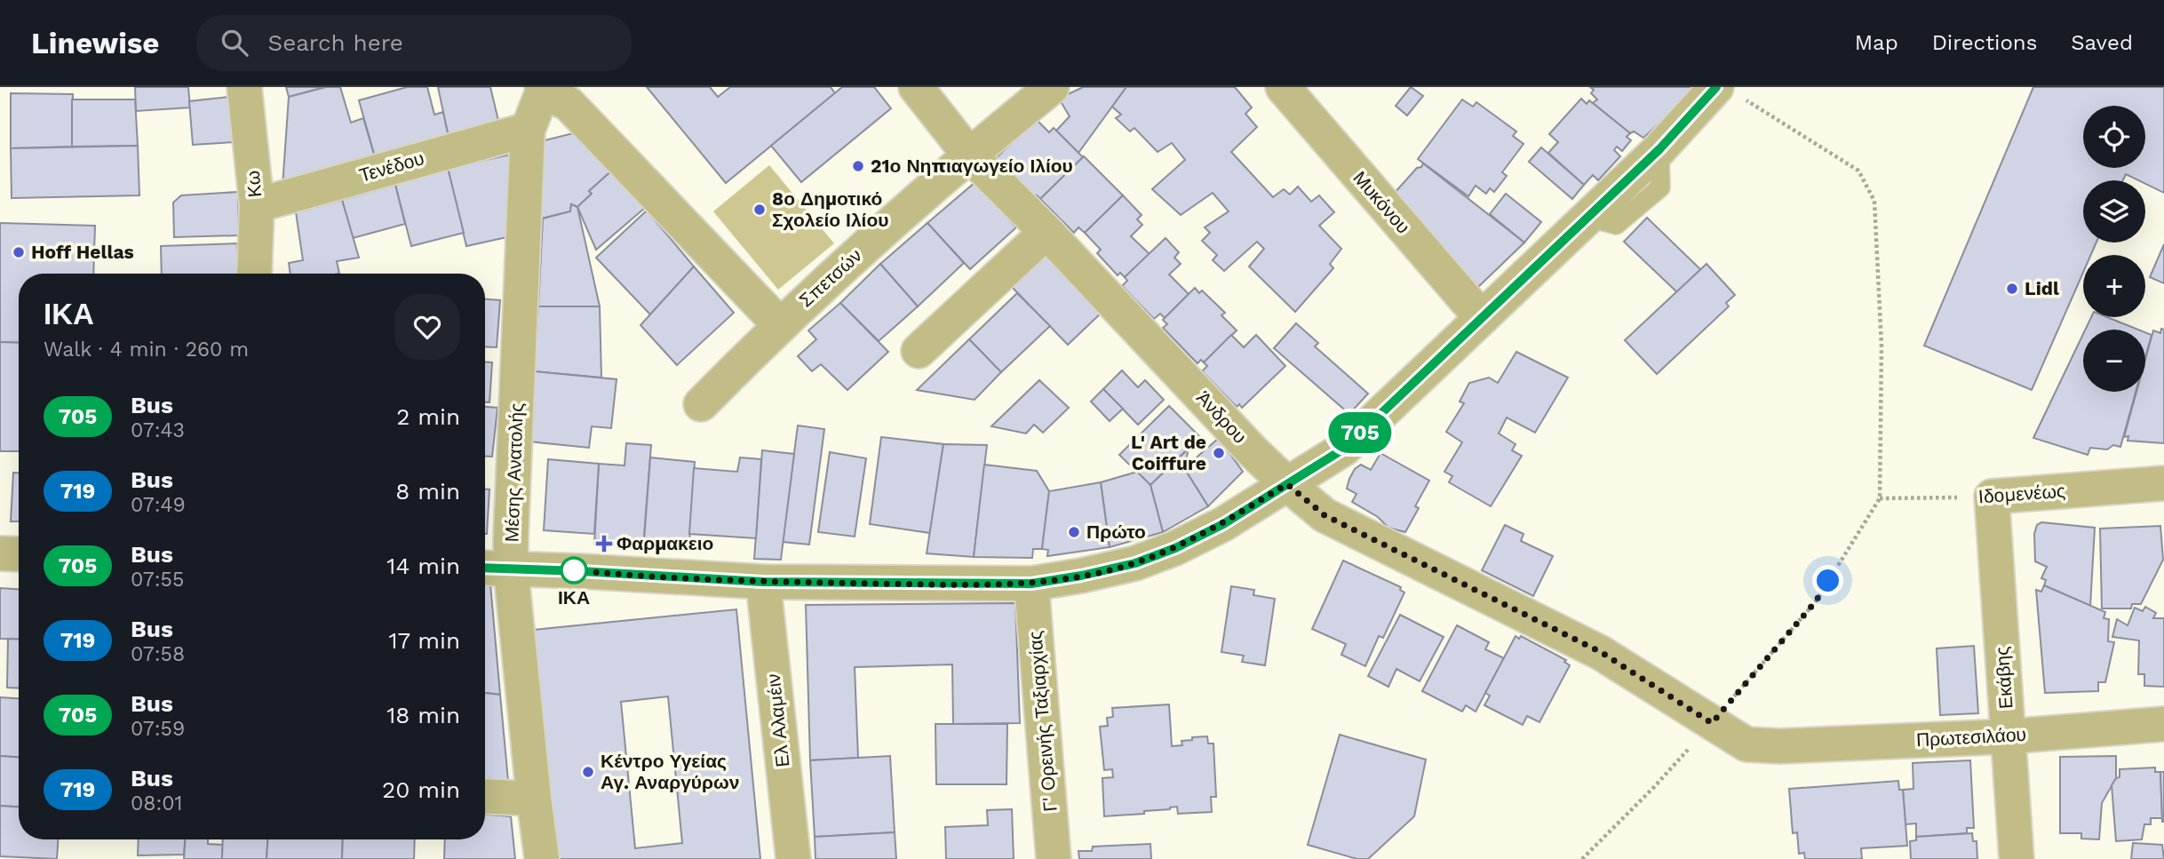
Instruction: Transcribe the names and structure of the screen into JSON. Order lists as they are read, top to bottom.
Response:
{
  "streets": {
    "street": [
      "Τενέδου",
      "Κω",
      "Μυκόνου",
      "Σπετσών",
      "Άνδρου",
      "Μέσης Ανατολής",
      "Ιδομενέως",
      "Εκάβης",
      "Ελ Αλαμέιν",
      "Γ' Ορεινής Ταξιαρχίας",
      "Πρωτεσιλάου"
    ]
  },
  "crossings": [
    ["Τενέδου", "Κω"],
    ["Τενέδου", "Μέσης Ανατολής"],
    ["Σπετσών", "Άνδρου"],
    ["Άνδρου", "Πρωτεσιλάου"],
    ["Ιδομενέως", "Εκάβης"],
    ["Εκάβης", "Πρωτεσιλάου"]
  ],
  "places": {
    "other": [
      "21ο Νηπιαγωγείο Ιλίου",
      "8ο Δημοτικό Σχολείο Ιλίου",
      "Hoff Hellas",
      "Lidl",
      "L' Art de Coiffure",
      "Πρώτο",
      "ΙΚΑ",
      "Κέντρο Υγείας Αγ. Αναργύρων"
    ],
    "health": ["Φαρμακειο"]
  },
  "lines": ["bus line 705"],
  "page": {
    "header": "Linewise",
    "search": "Search here",
    "nav": ["Map", "Directions", "Saved"],
    "on_map": "705",
    "map_buttons": ["+", "−"],
    "heading": ["ΙΚΑ", "Walk · 4 min · 260 m"],
    "list": [
      {
        "mark": "705",
        "name": "Bus",
        "note": "07:43",
        "value": "2 min"
      },
      {
        "mark": "719",
        "name": "Bus",
        "note": "07:49",
        "value": "8 min"
      },
      {
        "mark": "705",
        "name": "Bus",
        "note": "07:55",
        "value": "14 min"
      },
      {
        "mark": "719",
        "name": "Bus",
        "note": "07:58",
        "value": "17 min"
      },
      {
        "mark": "705",
        "name": "Bus",
        "note": "07:59",
        "value": "18 min"
      },
      {
        "mark": "719",
        "name": "Bus",
        "note": "08:01",
        "value": "20 min"
      }
    ]
  }
}
